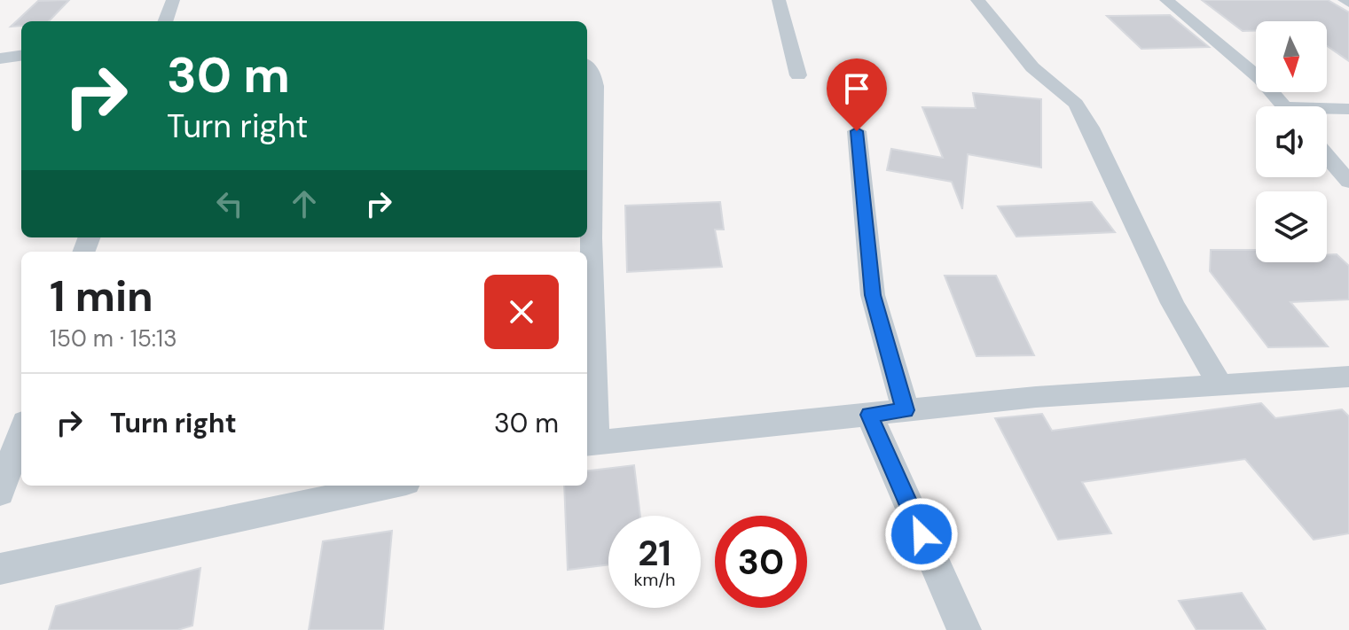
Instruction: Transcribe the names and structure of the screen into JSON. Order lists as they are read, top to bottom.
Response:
{
  "north": "bottom",
  "page": {
    "turn": ["30 m", "Turn right"],
    "heading": ["1 min", "150 m · 15:13"],
    "list": [
      {
        "name": "Turn right",
        "value": "30 m"
      }
    ],
    "speed": "21 km/h",
    "limit": "30"
  }
}
